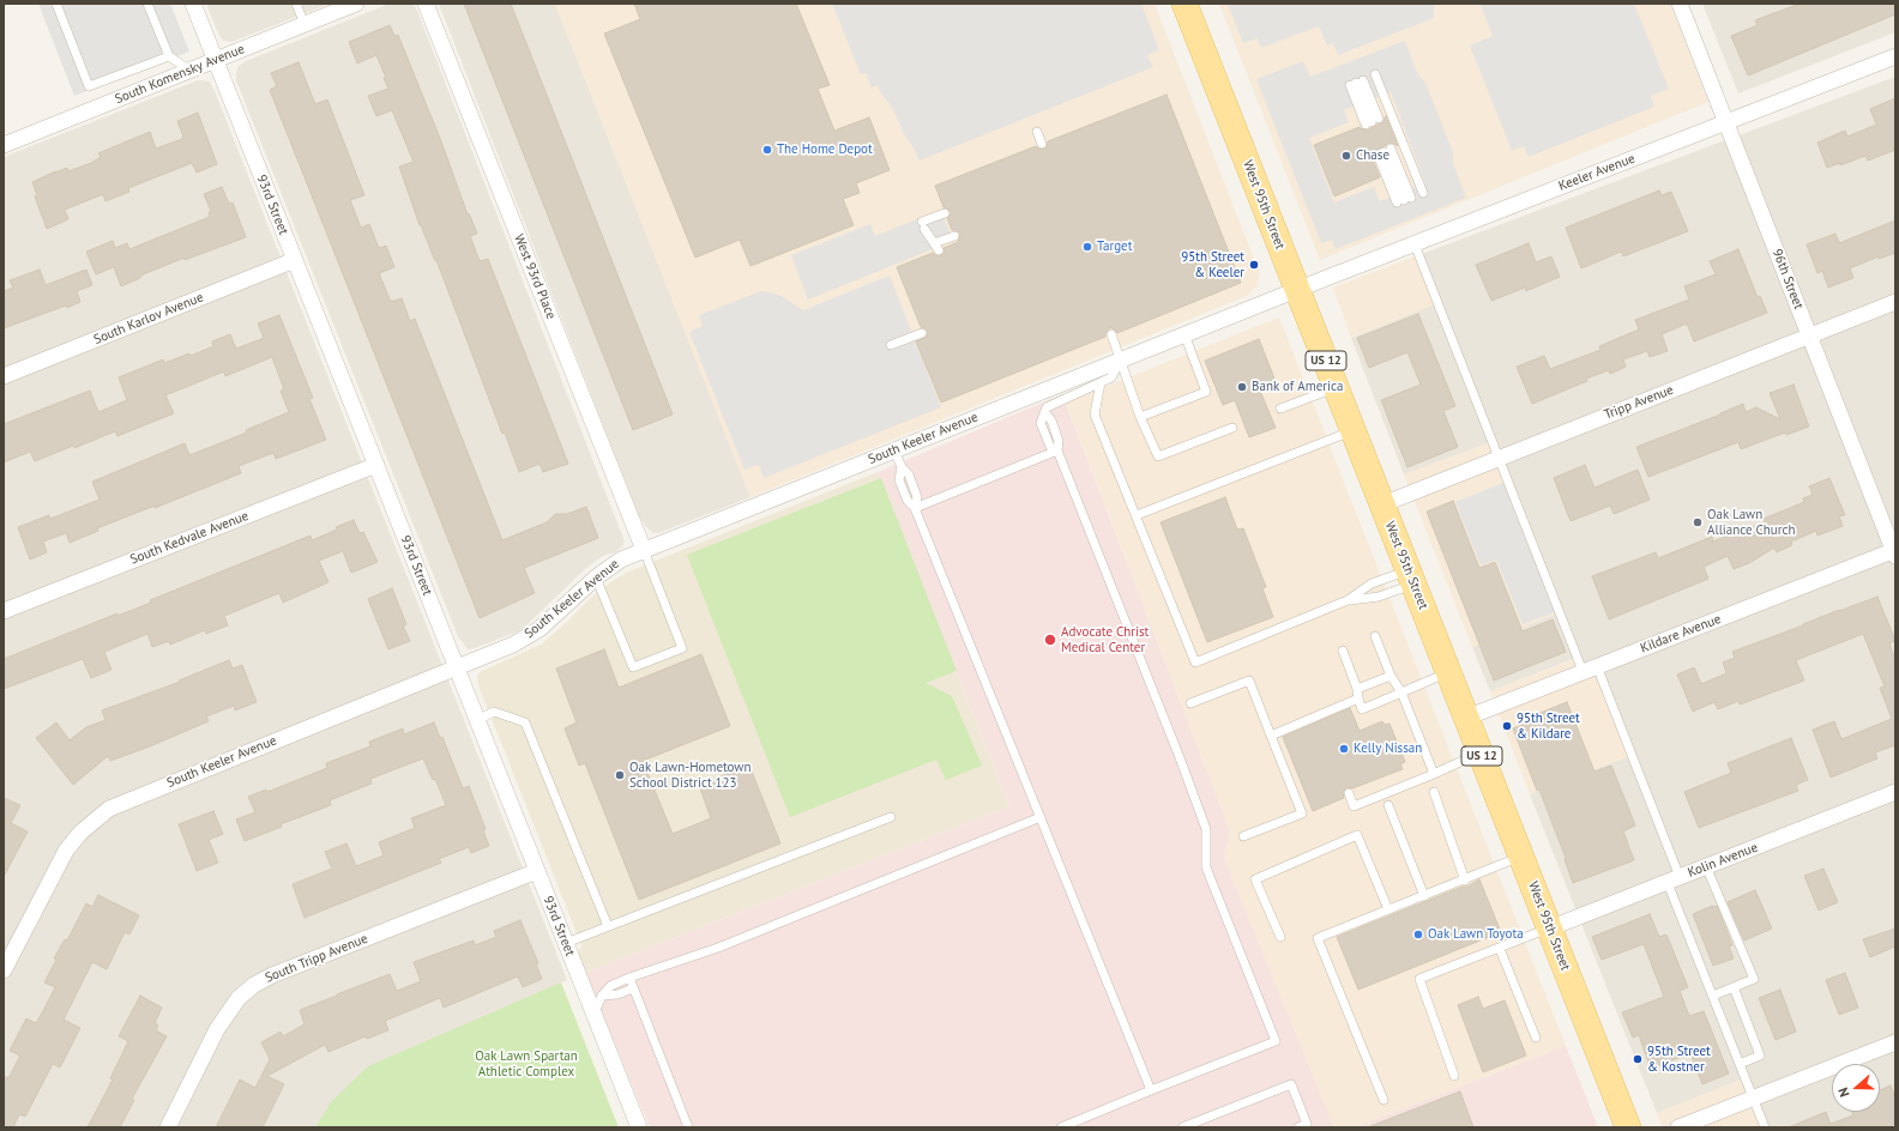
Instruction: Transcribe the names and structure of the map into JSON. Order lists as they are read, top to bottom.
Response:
{
  "streets": {
    "main road": ["West 95th Street", "US 12"],
    "street": [
      "South Komensky Avenue",
      "Keeler Avenue",
      "93rd Street",
      "West 93rd Place",
      "96th Street",
      "South Karlov Avenue",
      "Tripp Avenue",
      "South Keeler Avenue",
      "South Kedvale Avenue",
      "Kildare Avenue",
      "Kolin Avenue",
      "South Tripp Avenue"
    ]
  },
  "crossings": [
    ["South Komensky Avenue", "93rd Street"],
    ["Keeler Avenue", "West 95th Street"],
    ["Keeler Avenue", "96th Street"],
    ["Keeler Avenue", "South Keeler Avenue"],
    ["93rd Street", "South Karlov Avenue"],
    ["93rd Street", "South Keeler Avenue"],
    ["93rd Street", "South Kedvale Avenue"],
    ["93rd Street", "South Tripp Avenue"],
    ["West 95th Street", "Tripp Avenue"],
    ["West 95th Street", "South Keeler Avenue"],
    ["West 95th Street", "Kildare Avenue"],
    ["West 95th Street", "Kolin Avenue"],
    ["West 93rd Place", "South Keeler Avenue"],
    ["96th Street", "Tripp Avenue"],
    ["96th Street", "Kildare Avenue"]
  ],
  "parks": ["Oak Lawn Spartan Athletic Complex"],
  "places": [
    "The Home Depot",
    "Chase",
    "Target",
    "95th Street & Keeler",
    "Bank of America",
    "Oak Lawn Alliance Church",
    "Advocate Christ Medical Center",
    "95th Street & Kildare",
    "Kelly Nissan",
    "Oak Lawn-Hometown School District 123",
    "Oak Lawn Toyota",
    "95th Street & Kostner"
  ],
  "north": "left"
}
